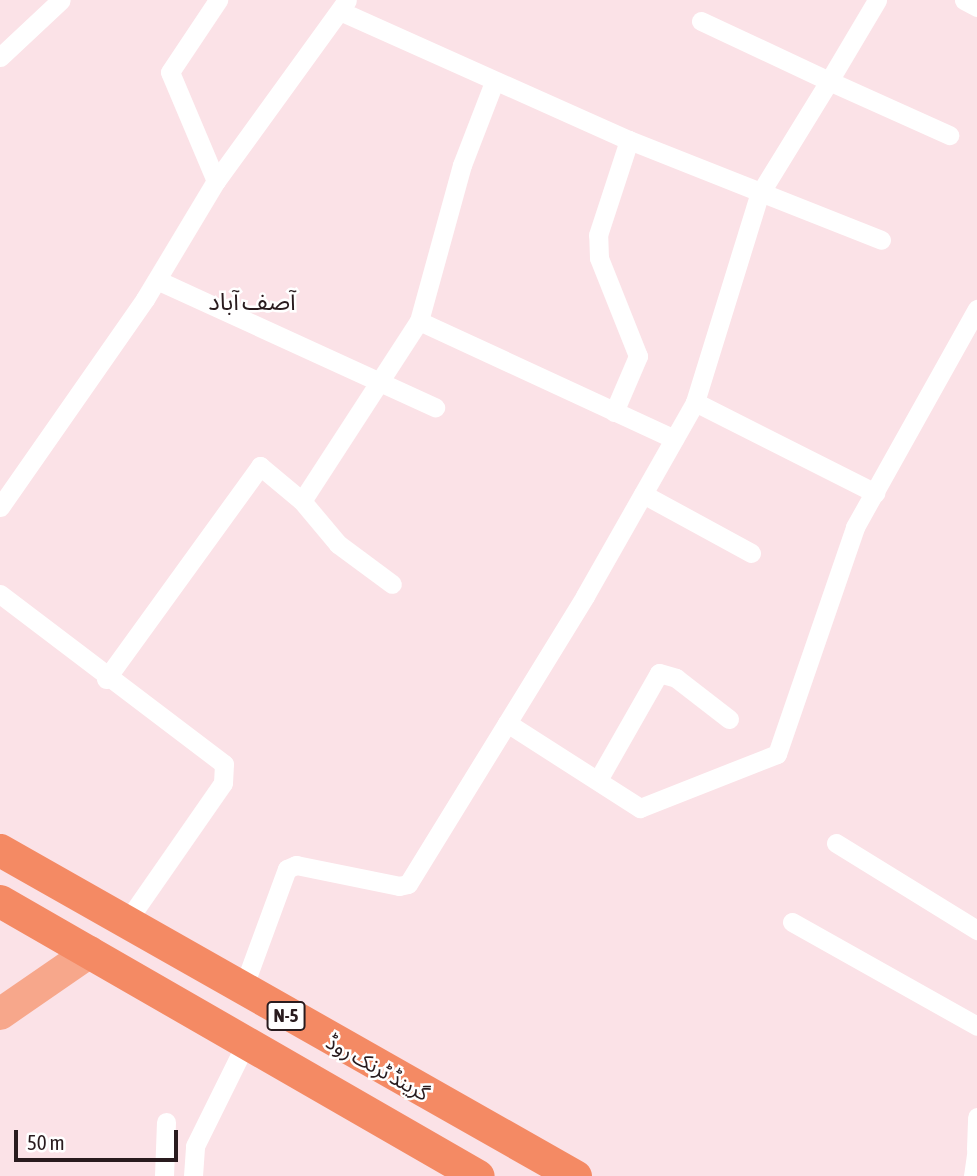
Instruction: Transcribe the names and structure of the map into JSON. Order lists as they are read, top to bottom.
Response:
{
  "streets": {
    "highway": ["N-5", "گرینڈ ٹرنک روڈ"]
  },
  "districts": ["آصف آباد"],
  "scale_bar": "50 m"
}
